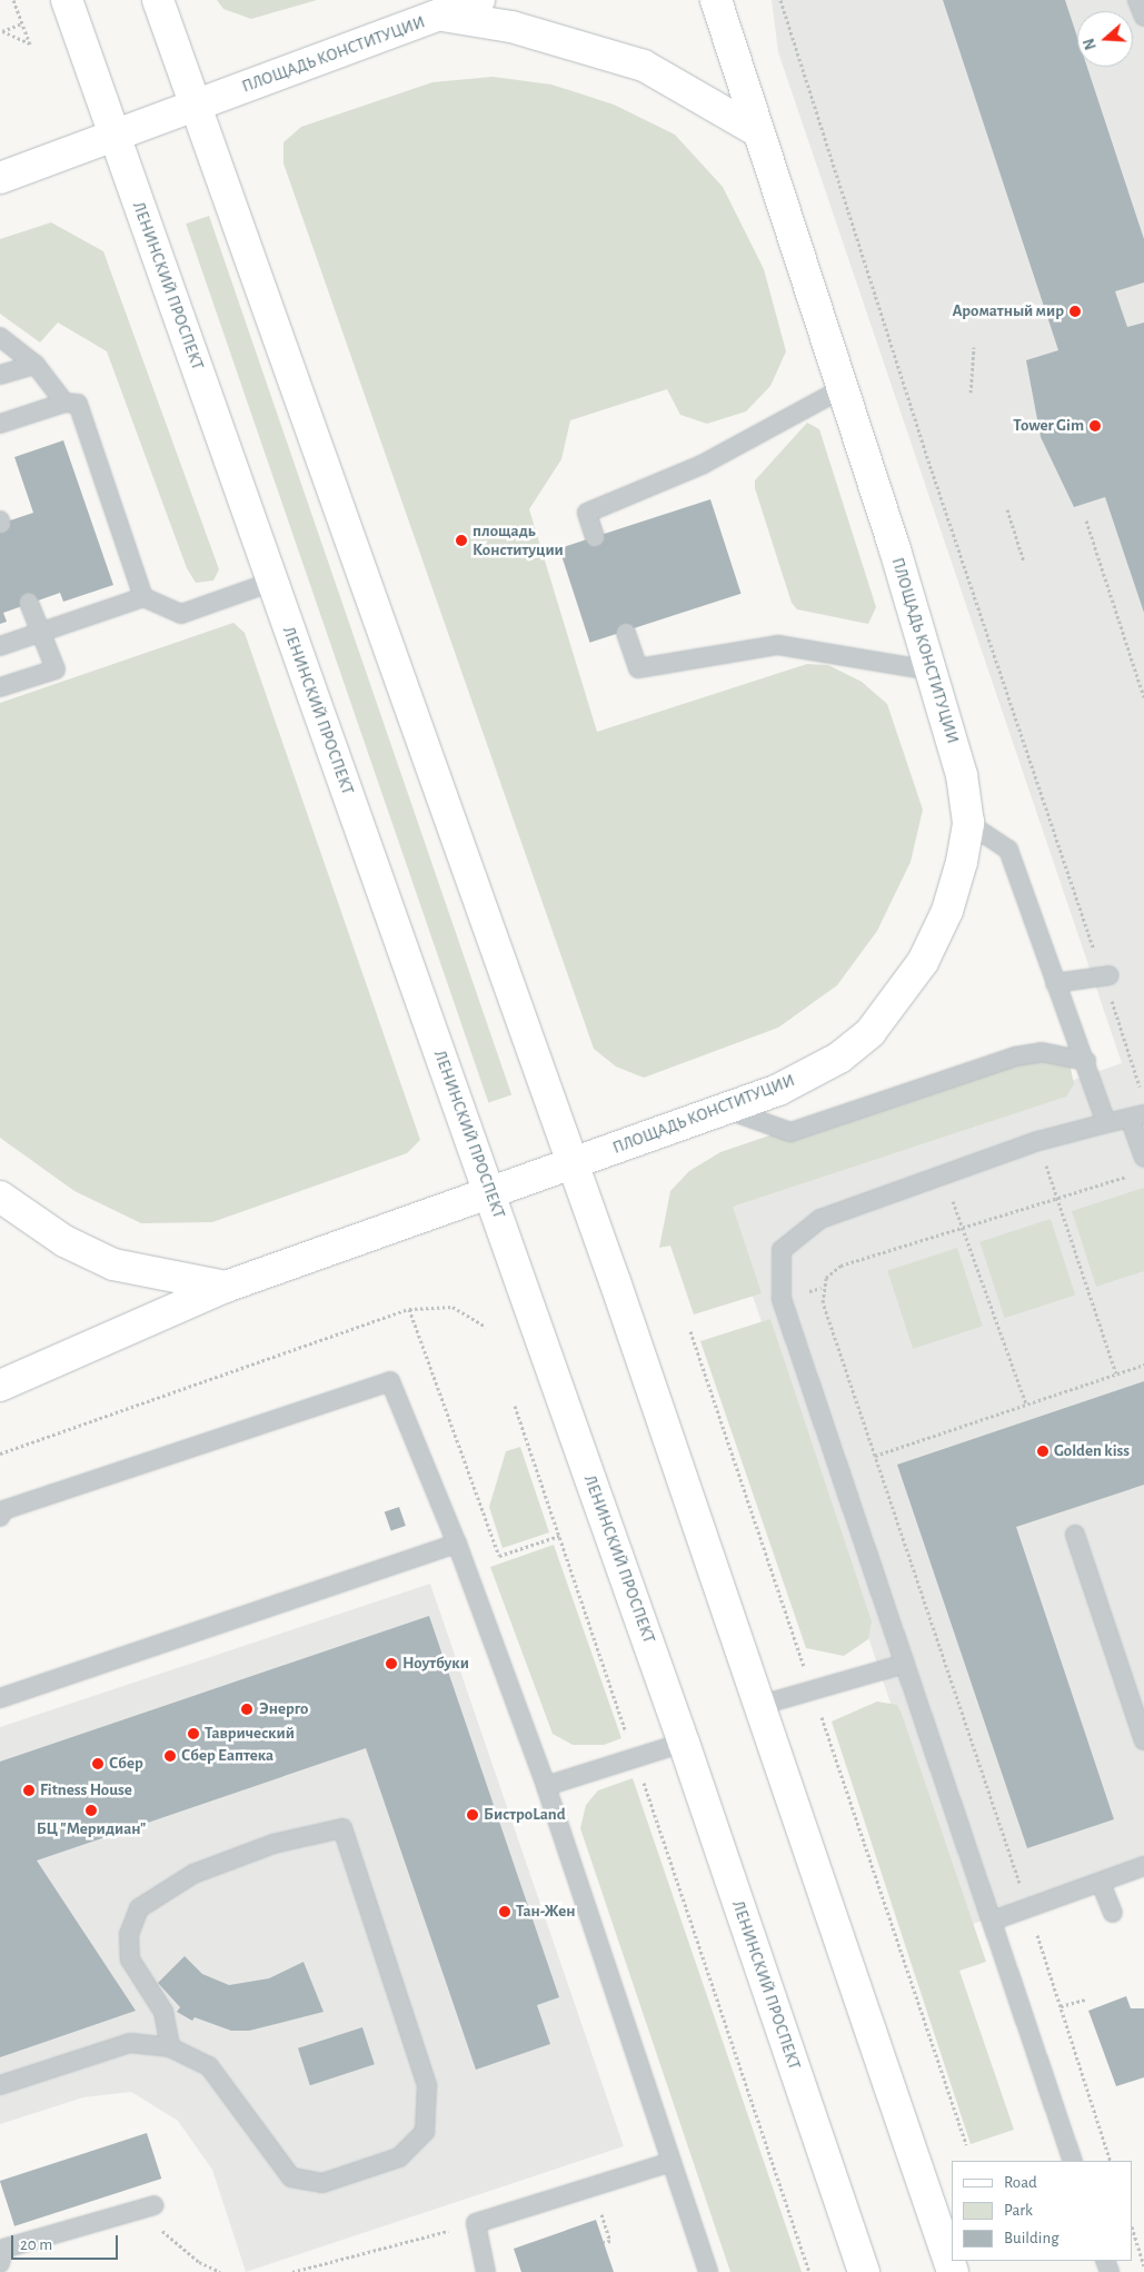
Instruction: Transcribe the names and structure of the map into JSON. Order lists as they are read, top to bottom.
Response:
{
  "streets": {
    "main road": ["ПЛОЩАДЬ КОНСТИТУЦИИ", "ЛЕНИНСКИЙ ПРОСПЕКТ"]
  },
  "crossings": [
    ["ПЛОЩАДЬ КОНСТИТУЦИИ", "ЛЕНИНСКИЙ ПРОСПЕКТ"]
  ],
  "places": [
    "Ароматный мир",
    "Tower Gim",
    "площадь Конституции",
    "Golden kiss",
    "Ноутбуки",
    "Энерго",
    "Таврический",
    "Сбер Еаптека",
    "Сбер",
    "Fitness House",
    "БЦ \"Меридиан\"",
    "БистроLand",
    "Тан-Жен"
  ],
  "legend": ["Road", "Park", "Building"],
  "scale_bar": "20 m",
  "north": "left"
}
